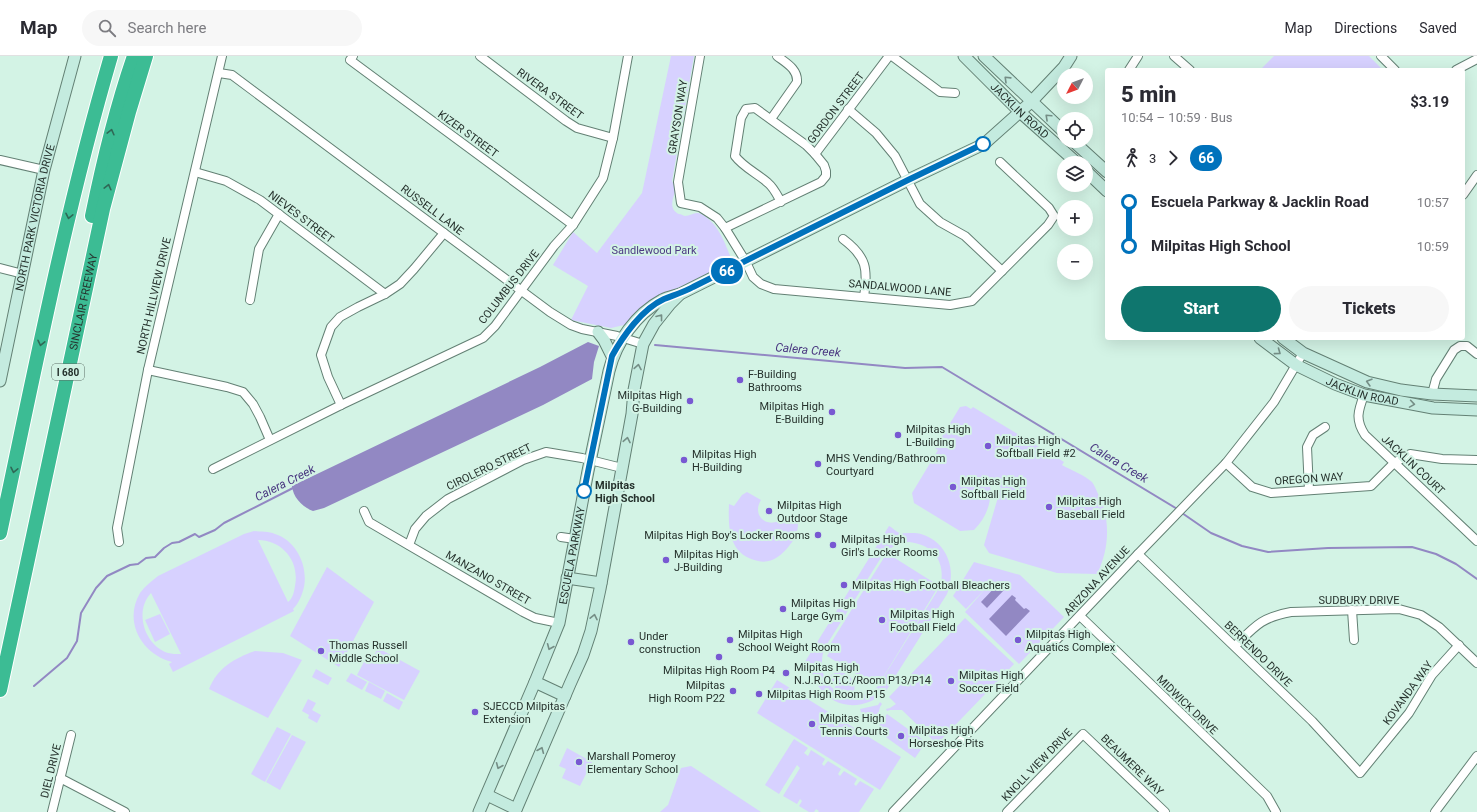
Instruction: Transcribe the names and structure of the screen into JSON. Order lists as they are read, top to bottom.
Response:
{
  "streets": {
    "highway": ["SINCLAIR FREEWAY", "I 680"],
    "street": [
      "RIVERA STREET",
      "GORDON STREET",
      "JACKLIN ROAD",
      "GRAYSON WAY",
      "KIZER STREET",
      "RUSSELL LANE",
      "NIEVES STREET",
      "NORTH PARK VICTORIA DRIVE",
      "COLUMBUS DRIVE",
      "SANDALWOOD LANE",
      "NORTH HILLVIEW DRIVE",
      "JACKLIN COURT",
      "CIROLERO STREET",
      "OREGON WAY",
      "ESCUELA PARKWAY",
      "MANZANO STREET",
      "ARIZONA AVENUE",
      "SUDBURY DRIVE",
      "BERRENDO DRIVE",
      "KOVANDA WAY",
      "MIDWICK DRIVE",
      "KNOLL VIEW DRIVE",
      "BEAUMERE WAY",
      "DIEL DRIVE"
    ]
  },
  "crossings": [
    ["RIVERA STREET", "COLUMBUS DRIVE"],
    ["JACKLIN ROAD", "JACKLIN COURT"],
    ["JACKLIN ROAD", "ESCUELA PARKWAY"],
    ["JACKLIN ROAD", "ARIZONA AVENUE"],
    ["GRAYSON WAY", "SANDALWOOD LANE"],
    ["KIZER STREET", "COLUMBUS DRIVE"],
    ["RUSSELL LANE", "COLUMBUS DRIVE"],
    ["RUSSELL LANE", "NORTH HILLVIEW DRIVE"],
    ["RUSSELL LANE", "ESCUELA PARKWAY"],
    ["NIEVES STREET", "NORTH HILLVIEW DRIVE"],
    ["SANDALWOOD LANE", "ESCUELA PARKWAY"],
    ["JACKLIN COURT", "OREGON WAY"],
    ["CIROLERO STREET", "ESCUELA PARKWAY"],
    ["CIROLERO STREET", "MANZANO STREET"],
    ["OREGON WAY", "ARIZONA AVENUE"],
    ["ESCUELA PARKWAY", "MANZANO STREET"],
    ["ARIZONA AVENUE", "BERRENDO DRIVE"],
    ["ARIZONA AVENUE", "MIDWICK DRIVE"],
    ["SUDBURY DRIVE", "BERRENDO DRIVE"],
    ["SUDBURY DRIVE", "KOVANDA WAY"],
    ["BERRENDO DRIVE", "KOVANDA WAY"],
    ["KNOLL VIEW DRIVE", "BEAUMERE WAY"]
  ],
  "water": ["Calera Creek"],
  "parks": ["Sandlewood Park"],
  "places": [
    "F-Building Bathrooms",
    "Milpitas High G-Building",
    "Milpitas High E-Building",
    "Milpitas High L-Building",
    "Milpitas High Softball Field #2",
    "Milpitas High H-Building",
    "MHS Vending/Bathroom Courtyard",
    "Milpitas High Softball Field",
    "Milpitas High School",
    "Milpitas High Baseball Field",
    "Milpitas High Outdoor Stage",
    "Milpitas High Boy's Locker Rooms",
    "Milpitas High Girl's Locker Rooms",
    "Milpitas High J-Building",
    "Milpitas High Football Bleachers",
    "Milpitas High Large Gym",
    "Milpitas High Football Field",
    "Milpitas High School Weight Room",
    "Milpitas High Aquatics Complex",
    "Under construction",
    "Thomas Russell Middle School",
    "Milpitas High Room P4",
    "Milpitas High N.J.R.O.T.C./Room P13/P14",
    "Milpitas High Soccer Field",
    "Milpitas High Room P22",
    "Milpitas High Room P15",
    "SJECCD Milpitas Extension",
    "Milpitas High Tennis Courts",
    "Milpitas High Horseshoe Pits",
    "Marshall Pomeroy Elementary School"
  ],
  "lines": ["bus line 66"],
  "north": "bottom left",
  "page": {
    "header": "Map",
    "search": "Search here",
    "nav": ["Map", "Directions", "Saved"],
    "on_map": "66",
    "map_buttons": ["+", "−"],
    "heading": ["5 min", "10:54 – 10:59 · Bus", "$3.19"],
    "legs": ["3", "66"],
    "list": [
      {
        "name": "Escuela Parkway & Jacklin Road",
        "value": "10:57"
      },
      {
        "name": "Milpitas High School",
        "value": "10:59"
      }
    ],
    "buttons": ["Start", "Tickets"]
  }
}
